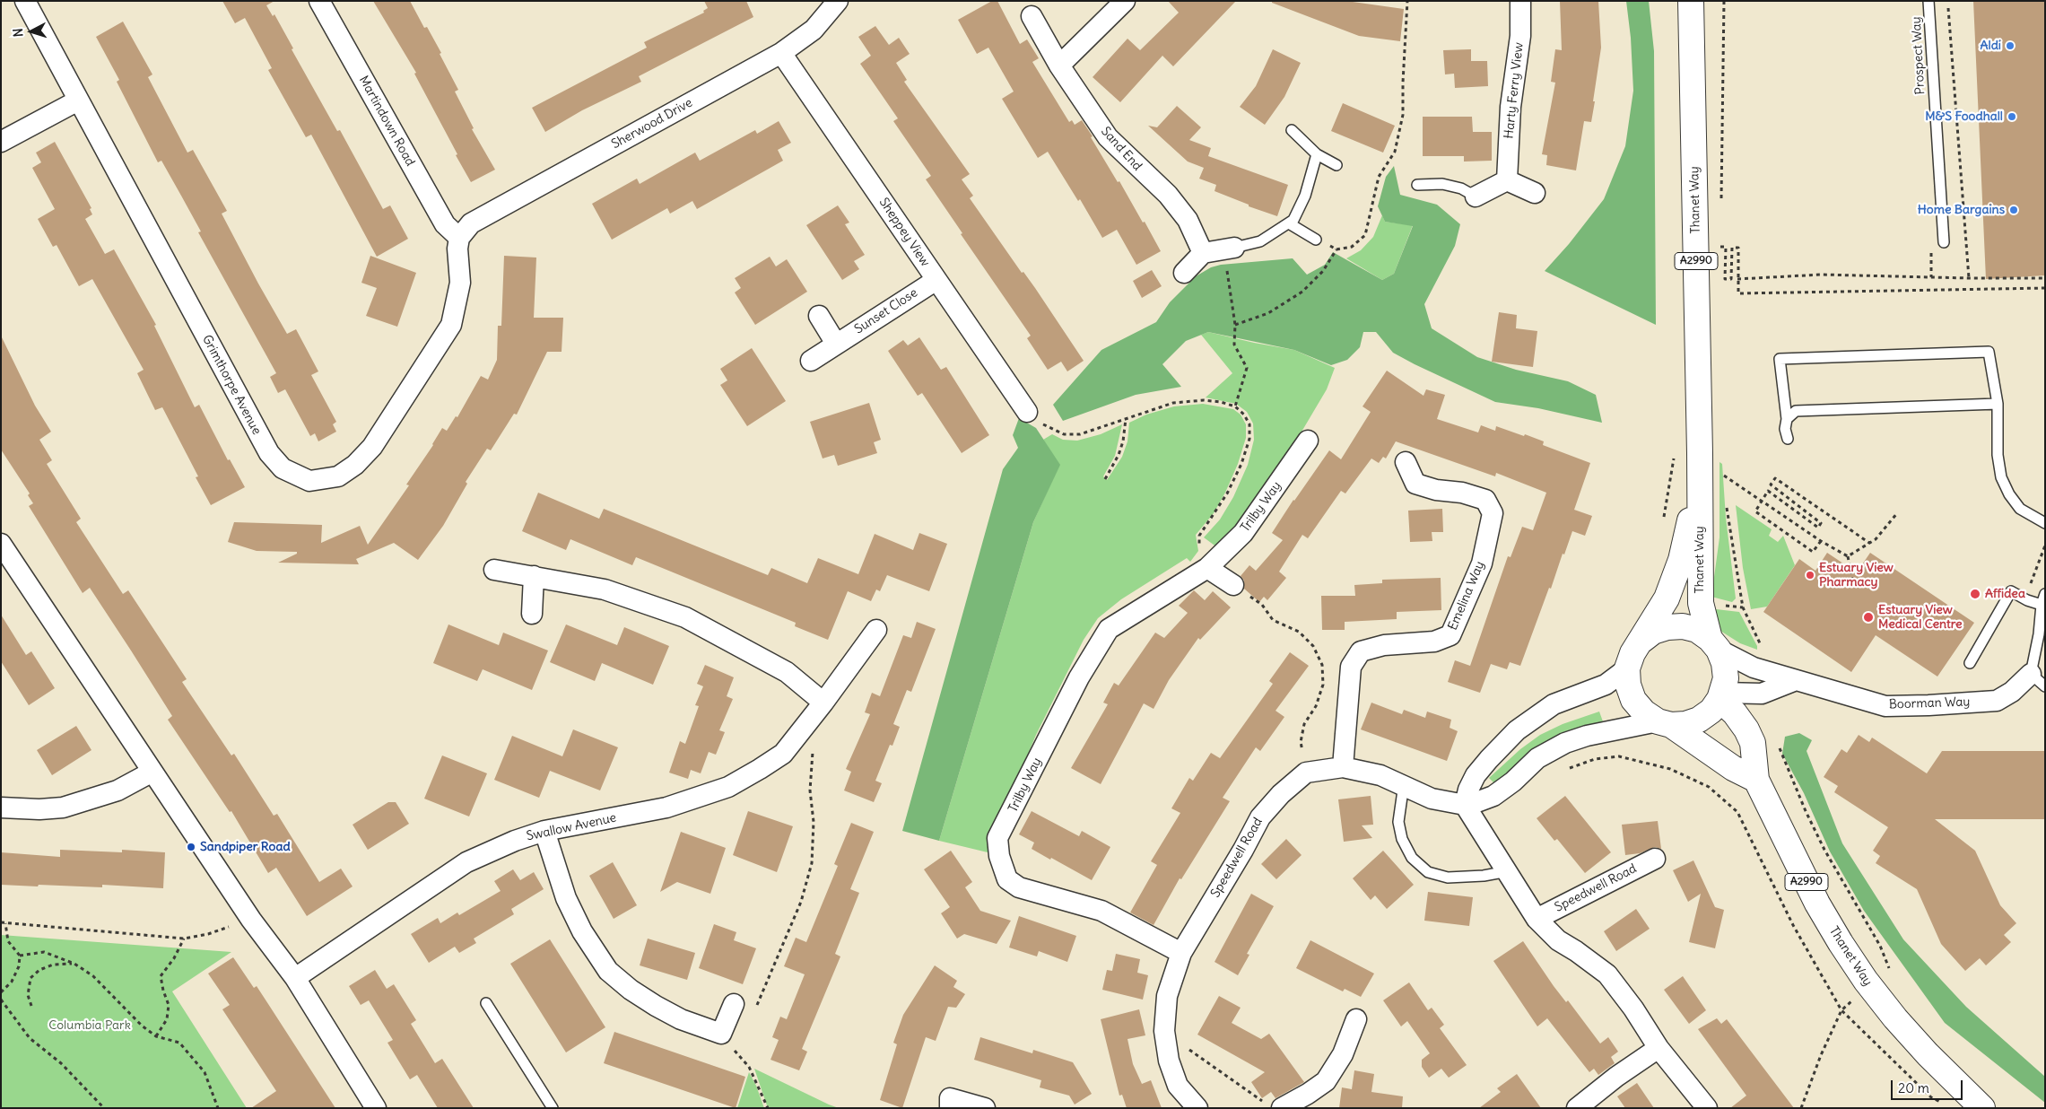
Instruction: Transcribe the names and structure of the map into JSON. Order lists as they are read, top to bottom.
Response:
{
  "streets": {
    "main road": ["Thanet Way", "A2990"],
    "street": [
      "Harty Ferry View",
      "Martindown Road",
      "Sherwood Drive",
      "Sand End",
      "Sheppey View",
      "Sunset Close",
      "Grimthorpe Avenue",
      "Trilby Way",
      "Emelina Way",
      "Boorman Way",
      "Swallow Avenue",
      "Speedwell Road"
    ],
    "lane": ["Prospect Way"]
  },
  "crossings": [
    ["Martindown Road", "Sherwood Drive"],
    ["Martindown Road", "Grimthorpe Avenue"],
    ["Sherwood Drive", "Sheppey View"],
    ["Sherwood Drive", "Grimthorpe Avenue"],
    ["Thanet Way", "Boorman Way"],
    ["Sheppey View", "Sunset Close"],
    ["Trilby Way", "Speedwell Road"]
  ],
  "parks": ["Columbia Park"],
  "places": [
    "Aldi",
    "M&S Foodhall",
    "Home Bargains",
    "Estuary View Pharmacy",
    "Affidea",
    "Estuary View Medical Centre",
    "Sandpiper Road"
  ],
  "scale_bar": "20 m",
  "north": "left"
}
